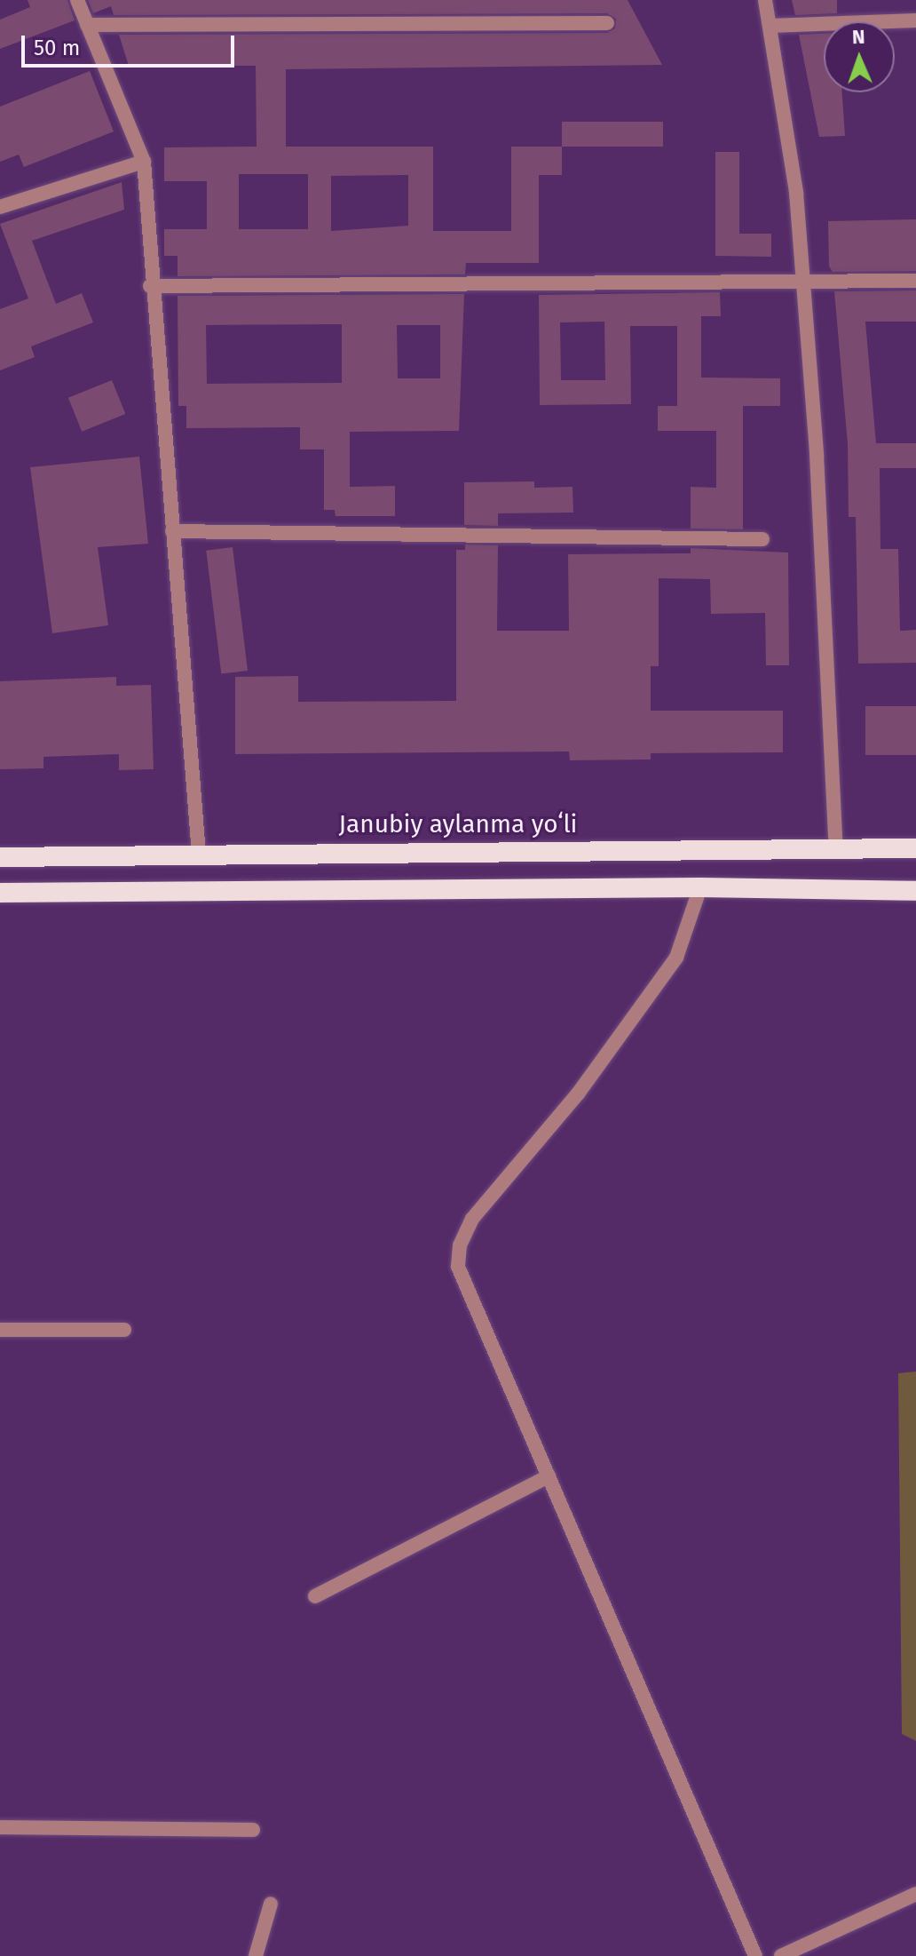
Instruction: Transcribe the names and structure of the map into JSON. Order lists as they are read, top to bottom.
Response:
{
  "streets": {
    "highway": ["Janubiy aylanma yoʻli"]
  },
  "scale_bar": "50 m",
  "north": "top"
}
